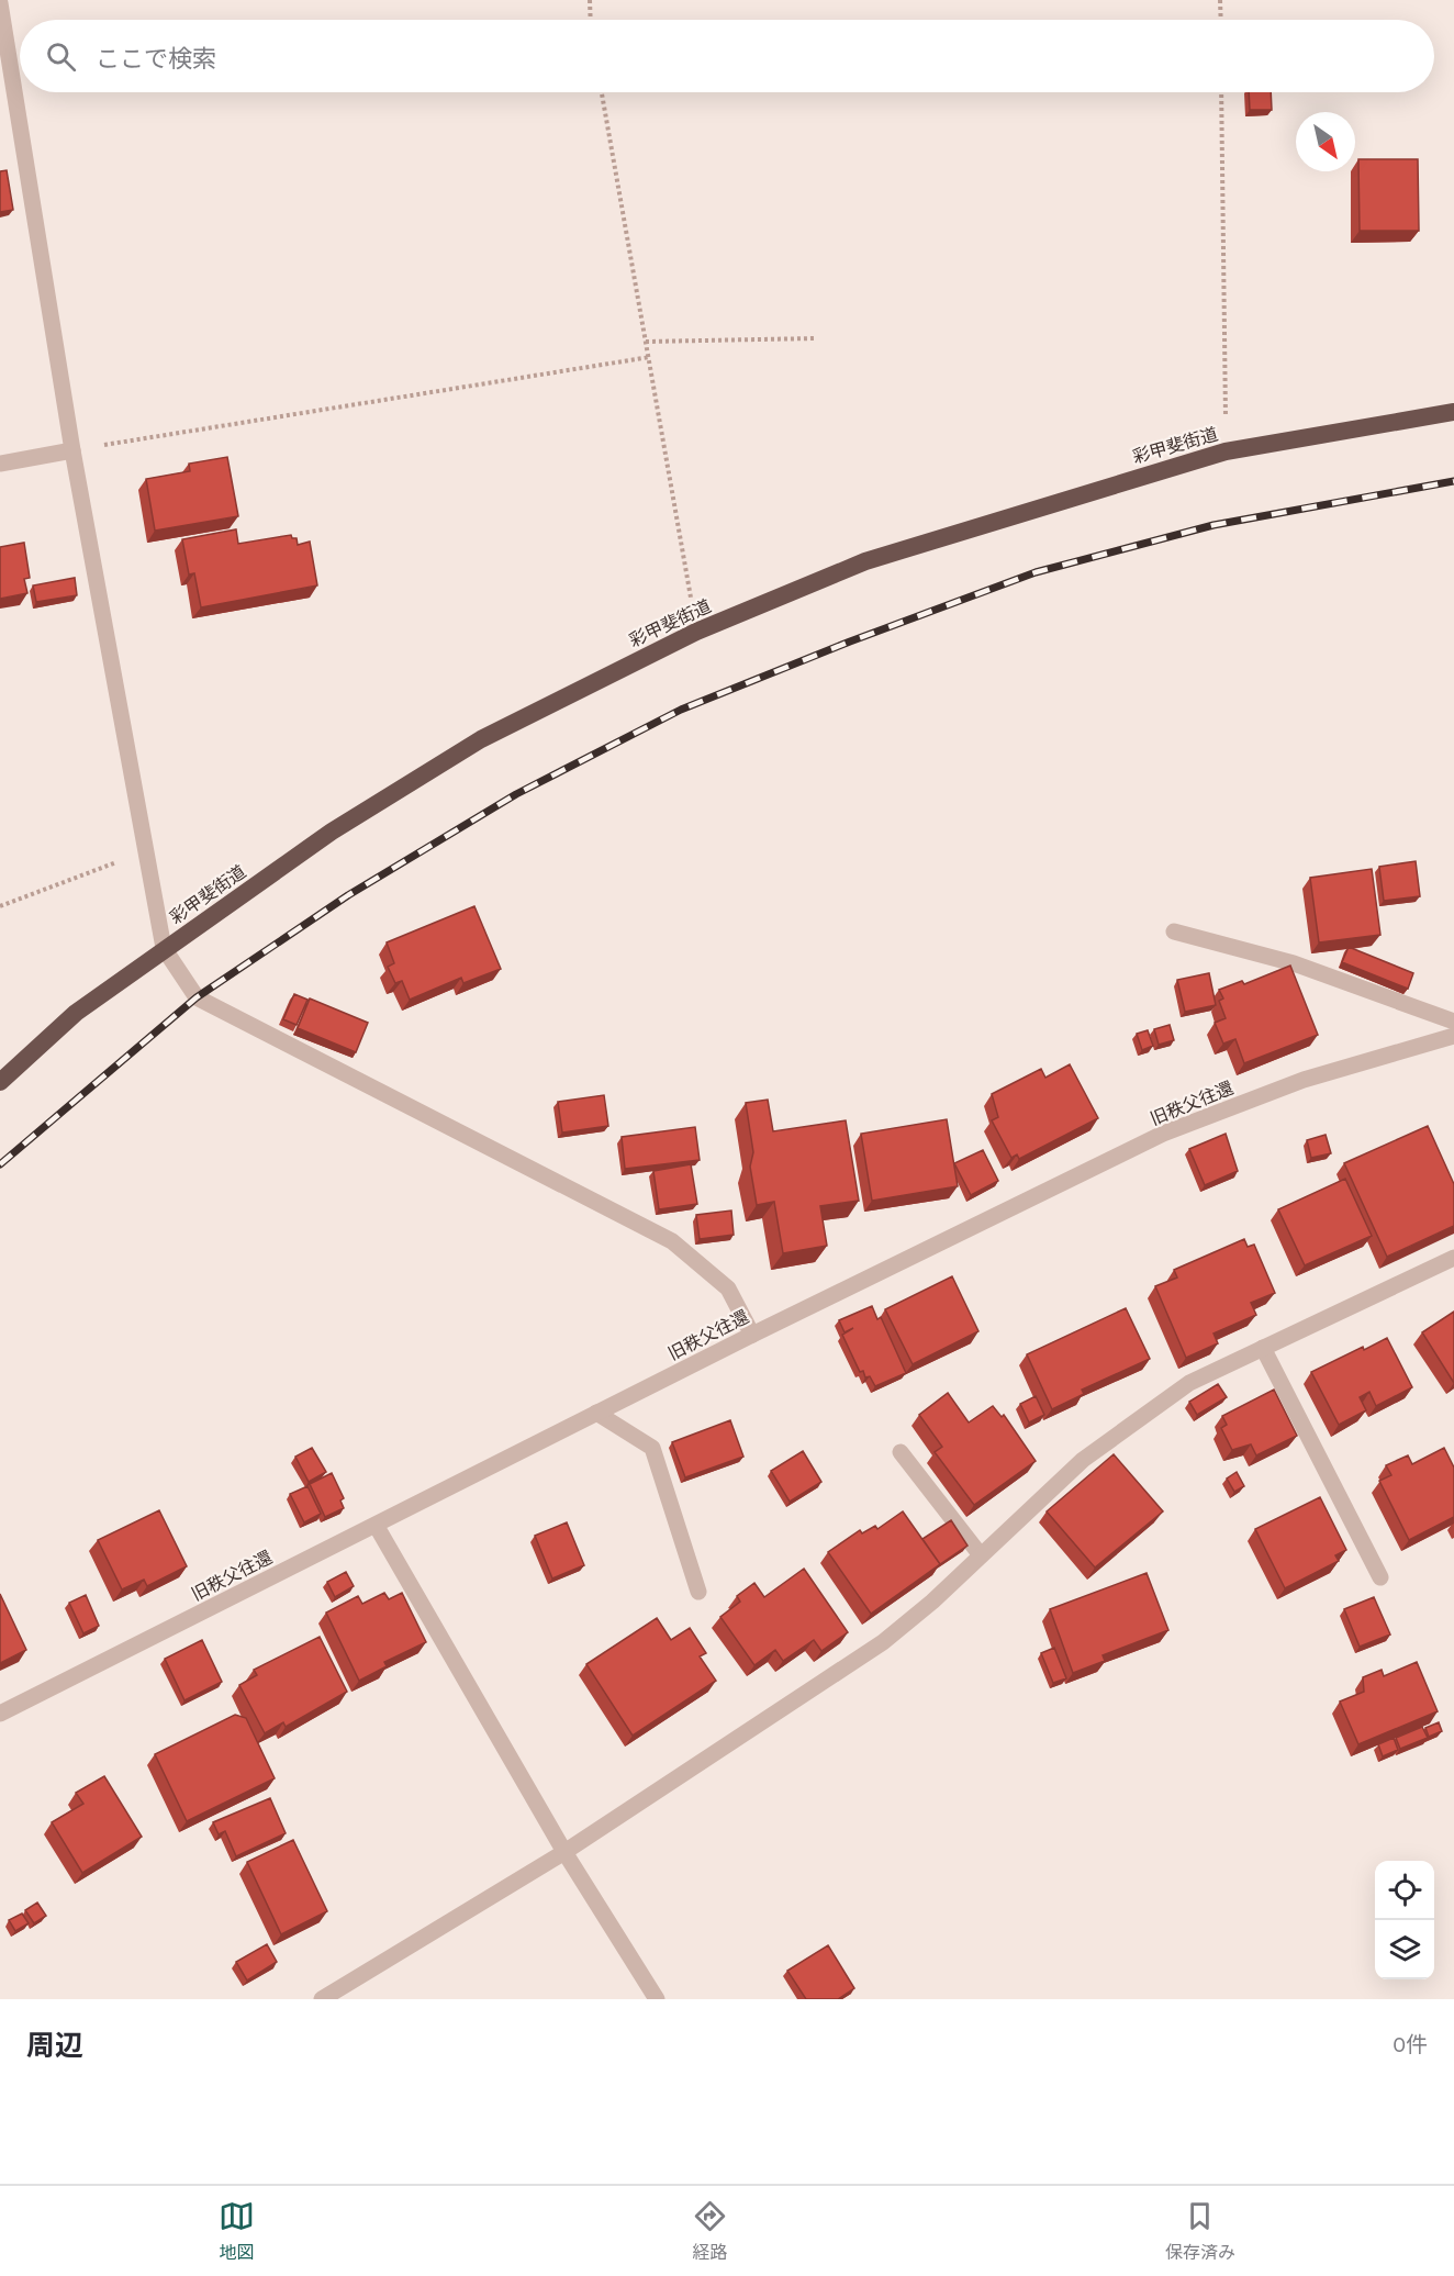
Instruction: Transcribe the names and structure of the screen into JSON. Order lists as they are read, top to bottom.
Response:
{
  "streets": {
    "highway": ["彩甲斐街道"],
    "street": ["旧秩父往還"]
  },
  "north": "bottom right",
  "page": {
    "search": "ここで検索",
    "heading": ["周辺", "0件"],
    "nav": ["地図", "経路", "保存済み"]
  }
}
